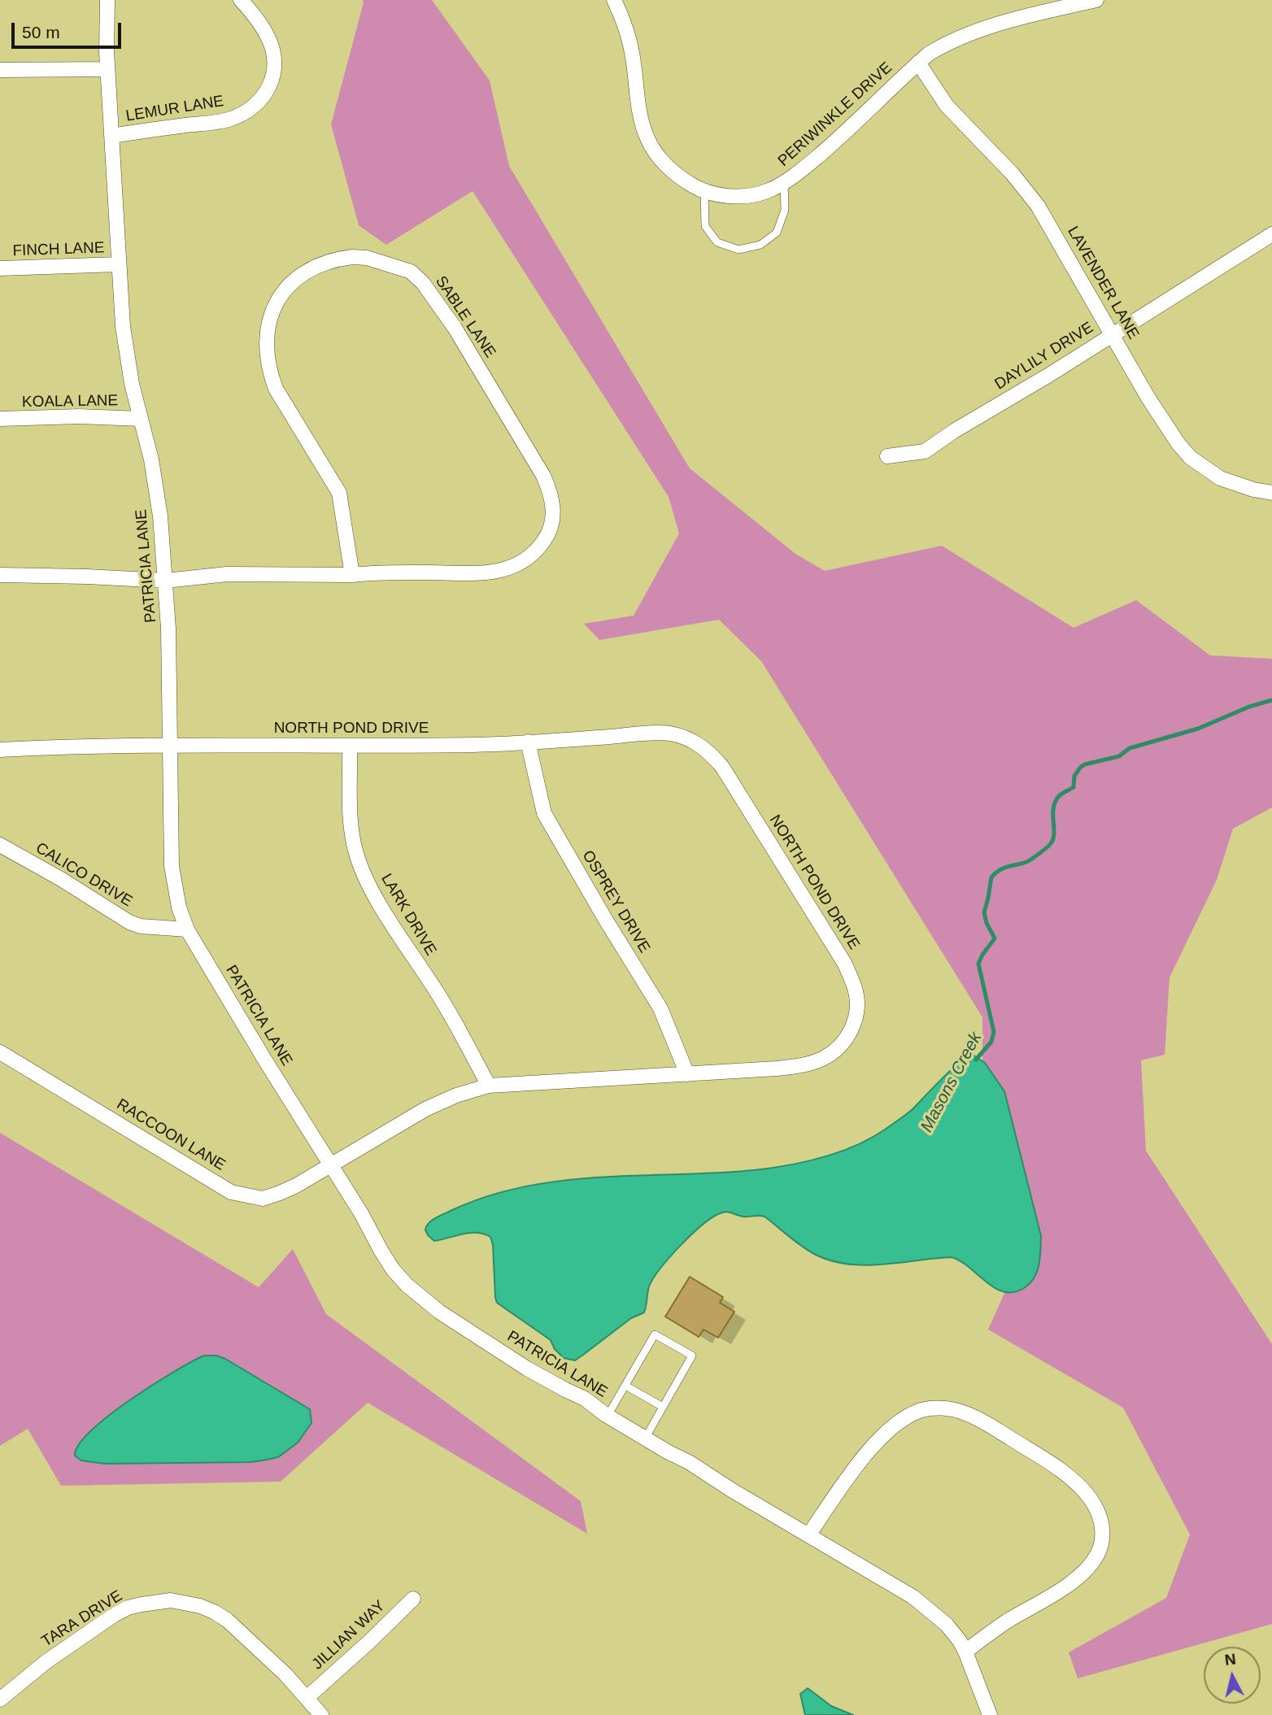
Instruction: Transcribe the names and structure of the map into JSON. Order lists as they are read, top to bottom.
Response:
{
  "streets": {
    "street": [
      "LEMUR LANE",
      "PERIWINKLE DRIVE",
      "FINCH LANE",
      "LAVENDER LANE",
      "SABLE LANE",
      "DAYLILY DRIVE",
      "KOALA LANE",
      "PATRICIA LANE",
      "NORTH POND DRIVE",
      "CALICO DRIVE",
      "OSPREY DRIVE",
      "LARK DRIVE",
      "RACCOON LANE",
      "TARA DRIVE",
      "JILLIAN WAY"
    ]
  },
  "crossings": [
    ["LEMUR LANE", "PATRICIA LANE"],
    ["PERIWINKLE DRIVE", "LAVENDER LANE"],
    ["FINCH LANE", "PATRICIA LANE"],
    ["LAVENDER LANE", "DAYLILY DRIVE"],
    ["SABLE LANE", "PATRICIA LANE"],
    ["KOALA LANE", "PATRICIA LANE"],
    ["PATRICIA LANE", "NORTH POND DRIVE"],
    ["PATRICIA LANE", "CALICO DRIVE"],
    ["PATRICIA LANE", "RACCOON LANE"],
    ["NORTH POND DRIVE", "OSPREY DRIVE"],
    ["NORTH POND DRIVE", "LARK DRIVE"],
    ["NORTH POND DRIVE", "RACCOON LANE"],
    ["TARA DRIVE", "JILLIAN WAY"]
  ],
  "water": ["Masons Creek"],
  "scale_bar": "50 m",
  "north": "top"
}
